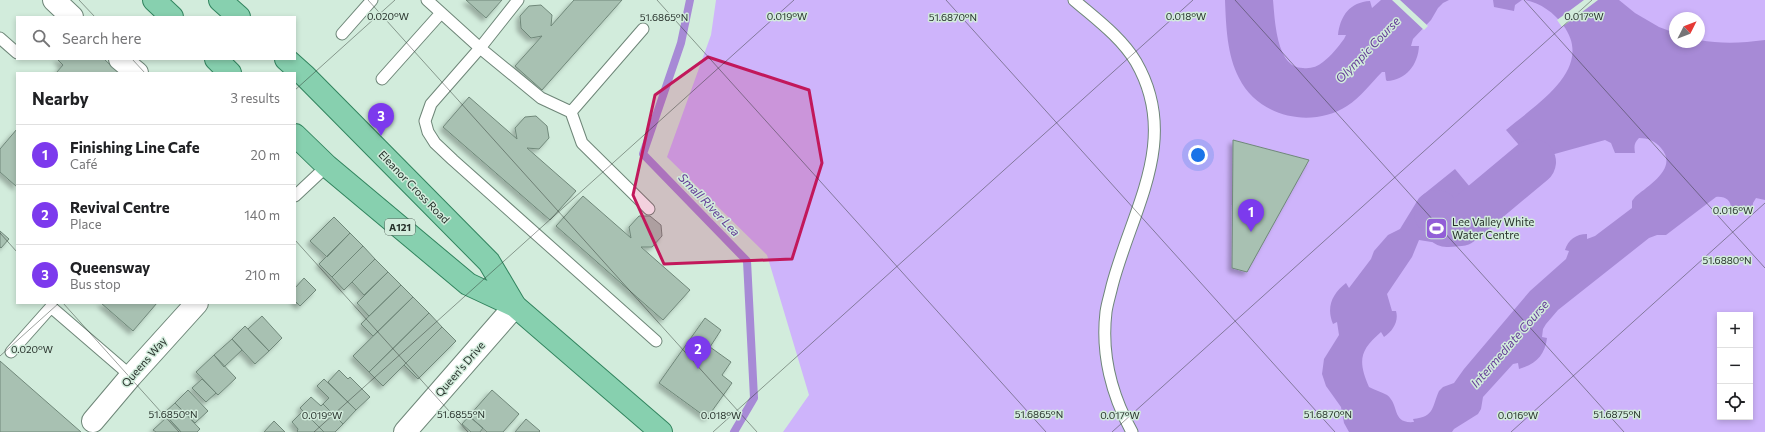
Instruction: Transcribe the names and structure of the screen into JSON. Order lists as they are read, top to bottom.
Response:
{
  "streets": {
    "main road": ["Eleanor Cross Road", "A121"],
    "street": ["Queens Way", "Queen's Drive"]
  },
  "crossings": [
    ["Eleanor Cross Road", "Queen's Drive"]
  ],
  "water": ["Olympic Course", "Small River Lea", "Intermediate Course"],
  "places": {
    "sports": ["Lee Valley White Water Centre"]
  },
  "north": "top right",
  "page": {
    "search": "Search here",
    "heading": ["Nearby", "3 results"],
    "pins": ["3", "1", "2"],
    "list": [
      {
        "mark": "1",
        "name": "Finishing Line Cafe",
        "note": "Café",
        "value": "20 m"
      },
      {
        "mark": "2",
        "name": "Revival Centre",
        "note": "Place",
        "value": "140 m"
      },
      {
        "mark": "3",
        "name": "Queensway",
        "note": "Bus stop",
        "value": "210 m"
      }
    ],
    "map_buttons": ["+", "−"]
  },
  "coordinates": [
    "0.019°W",
    "0.020°W",
    "0.018°W",
    "0.017°W",
    "51.6865°N",
    "51.6870°N",
    "0.016°W",
    "51.6880°N",
    "51.6850°N",
    "51.6855°N",
    "51.6875°N"
  ]
}
